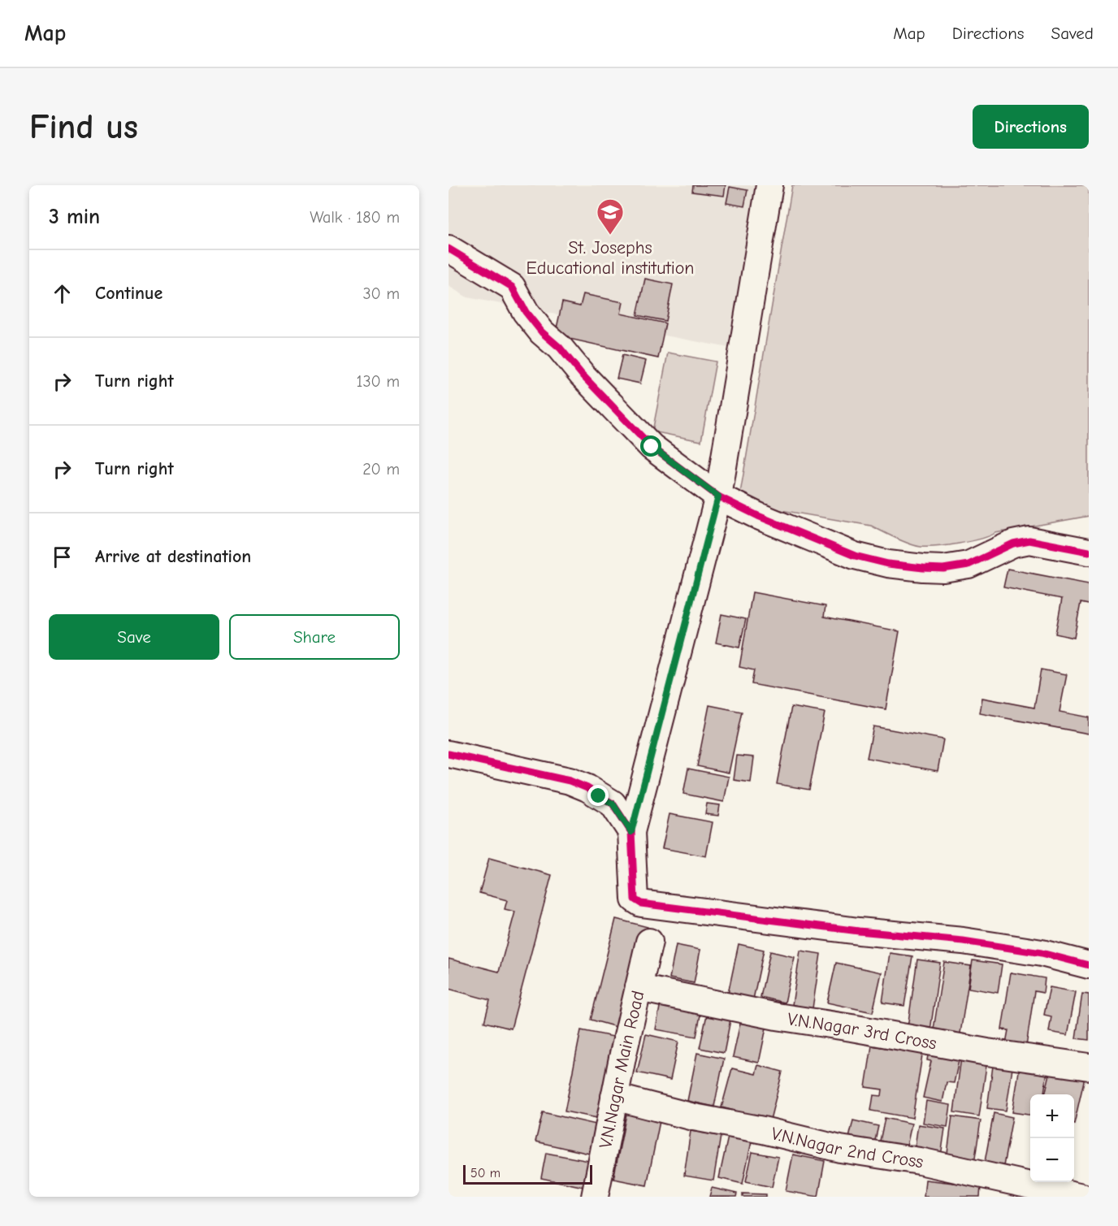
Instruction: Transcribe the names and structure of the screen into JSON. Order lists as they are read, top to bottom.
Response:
{
  "streets": {
    "street": ["V.N.Nagar 3rd Cross", "V.N.Nagar Main Road", "V.N.Nagar 2nd Cross"]
  },
  "crossings": [
    ["V.N.Nagar 3rd Cross", "V.N.Nagar Main Road"],
    ["V.N.Nagar Main Road", "V.N.Nagar 2nd Cross"]
  ],
  "places": {
    "school or university": ["St. Josephs Educational institution"]
  },
  "scale_bar": "50 m",
  "page": {
    "header": "Map",
    "nav": ["Map", "Directions", "Saved"],
    "buttons": [
      "Directions",
      ["Save", "Share"]
    ],
    "title": "Find us",
    "heading": ["3 min", "Walk · 180 m"],
    "list": [
      ["Continue", "30 m"],
      ["Turn right", "130 m"],
      ["Turn right", "20 m"],
      "Arrive at destination"
    ],
    "map_buttons": ["+", "−"],
    "scale": "50 m"
  }
}
